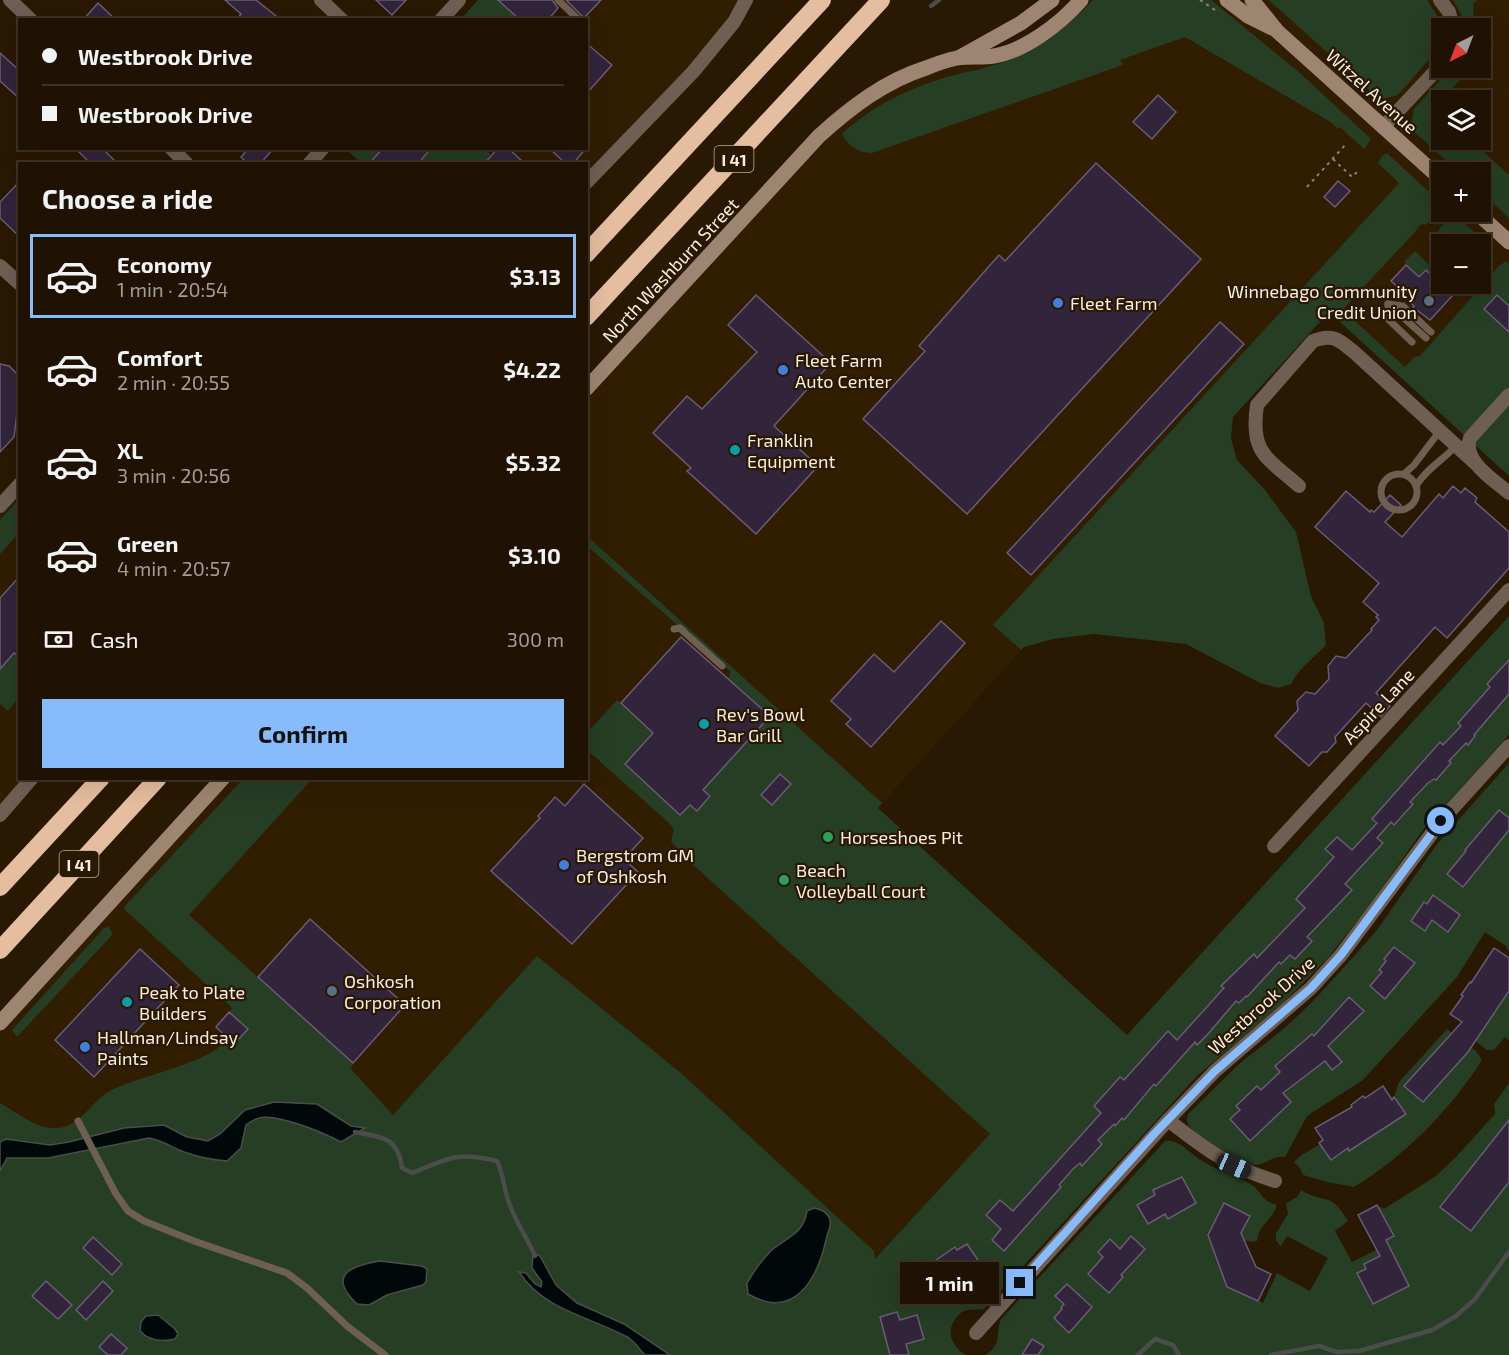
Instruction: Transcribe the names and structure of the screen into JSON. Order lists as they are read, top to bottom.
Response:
{
  "streets": {
    "highway": ["I 41"],
    "street": [
      "Witzel Avenue",
      "North Washburn Street",
      "Aspire Lane",
      "Westbrook Drive"
    ]
  },
  "places": [
    "Winnebago Community Credit Union",
    "Fleet Farm",
    "Fleet Farm Auto Center",
    "Franklin Equipment",
    "Rev's Bowl Bar Grill",
    "Horseshoes Pit",
    "Bergstrom GM of Oshkosh",
    "Beach Volleyball Court",
    "Oshkosh Corporation",
    "Peak to Plate Builders",
    "Hallman/Lindsay Paints"
  ],
  "north": "bottom left",
  "page": {
    "map_buttons": ["+", "−"],
    "banner": ["Westbrook Drive", "Westbrook Drive"],
    "heading": "Choose a ride",
    "list": [
      {
        "name": "Economy",
        "note": "1 min · 20:54",
        "value": "$3.13"
      },
      {
        "name": "Comfort",
        "note": "2 min · 20:55",
        "value": "$4.22"
      },
      {
        "name": "XL",
        "note": "3 min · 20:56",
        "value": "$5.32"
      },
      {
        "name": "Green",
        "note": "4 min · 20:57",
        "value": "$3.10"
      }
    ],
    "pay": ["Cash", "300 m"],
    "buttons": "Confirm",
    "bubble": "1 min"
  }
}
